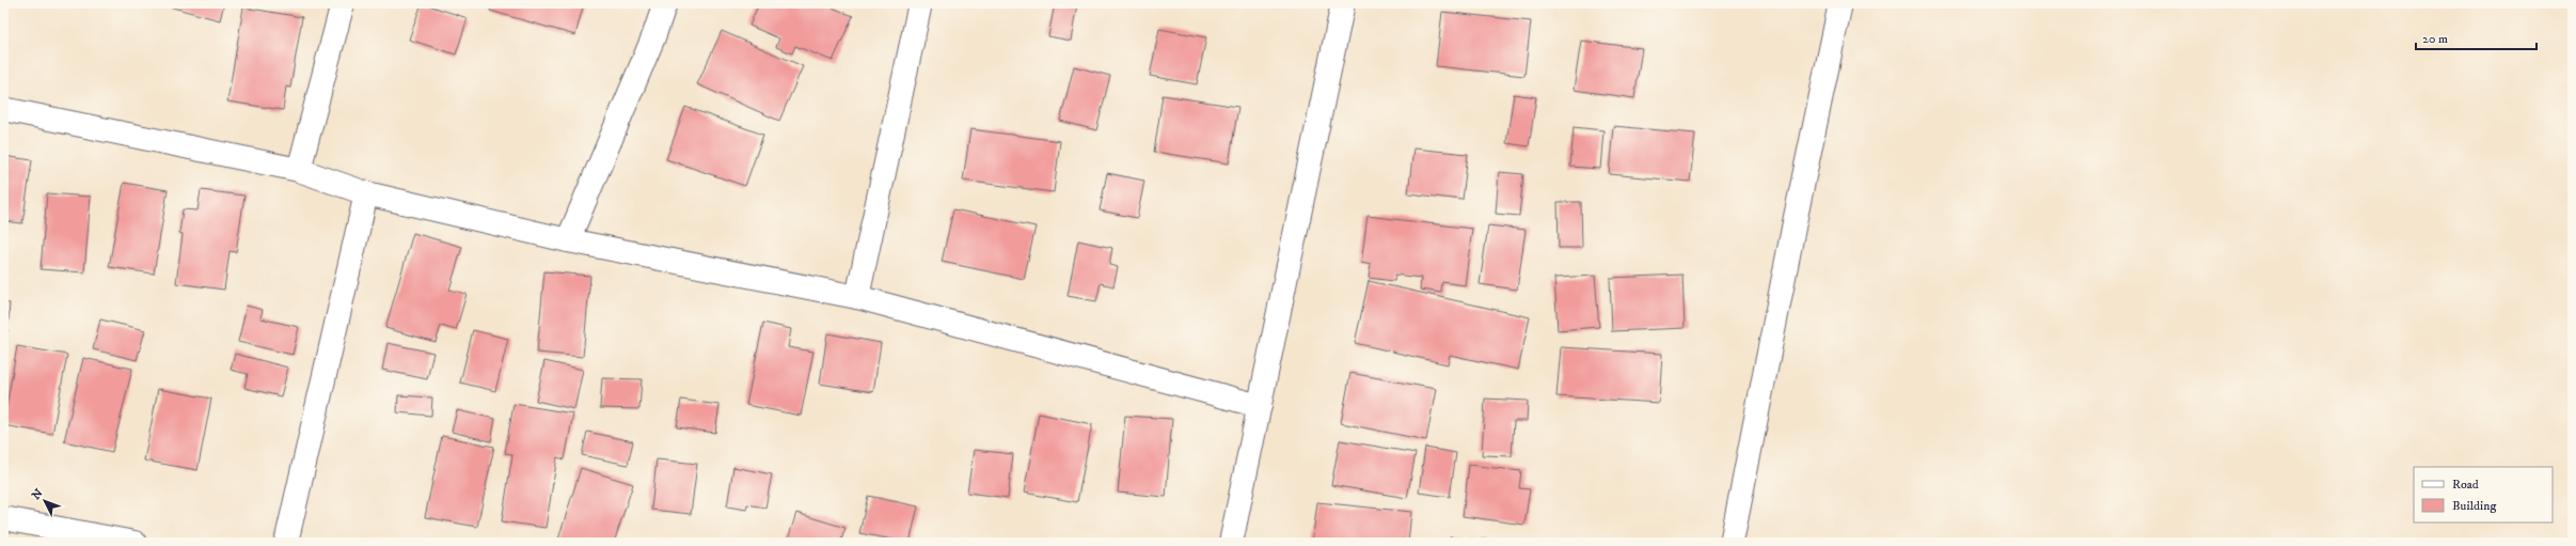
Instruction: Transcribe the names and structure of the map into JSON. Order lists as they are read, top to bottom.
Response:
{
  "legend": ["Road", "Building"],
  "scale_bar": "20 m",
  "north": "top left"
}
